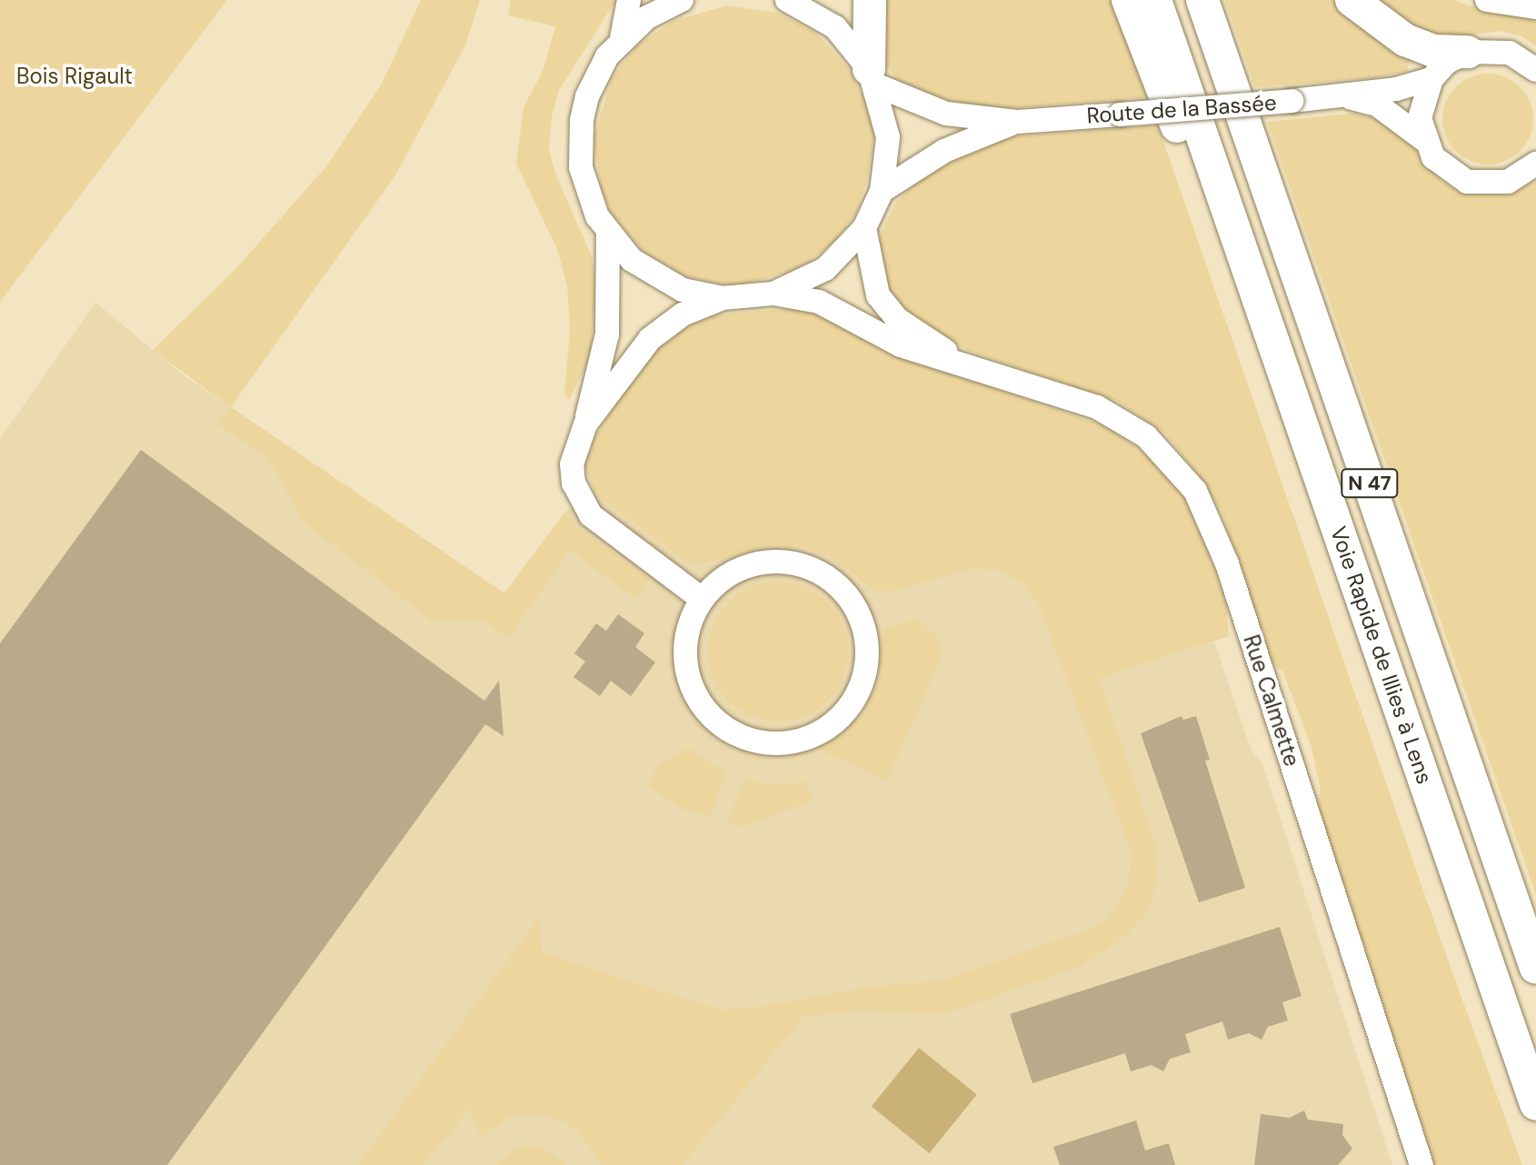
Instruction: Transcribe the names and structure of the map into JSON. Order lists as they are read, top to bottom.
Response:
{
  "streets": {
    "highway": ["N 47", "Voie Rapide de Illies à Lens"],
    "street": ["Route de la Bassée", "Rue Calmette"]
  },
  "parks": ["Bois Rigault"]
}
